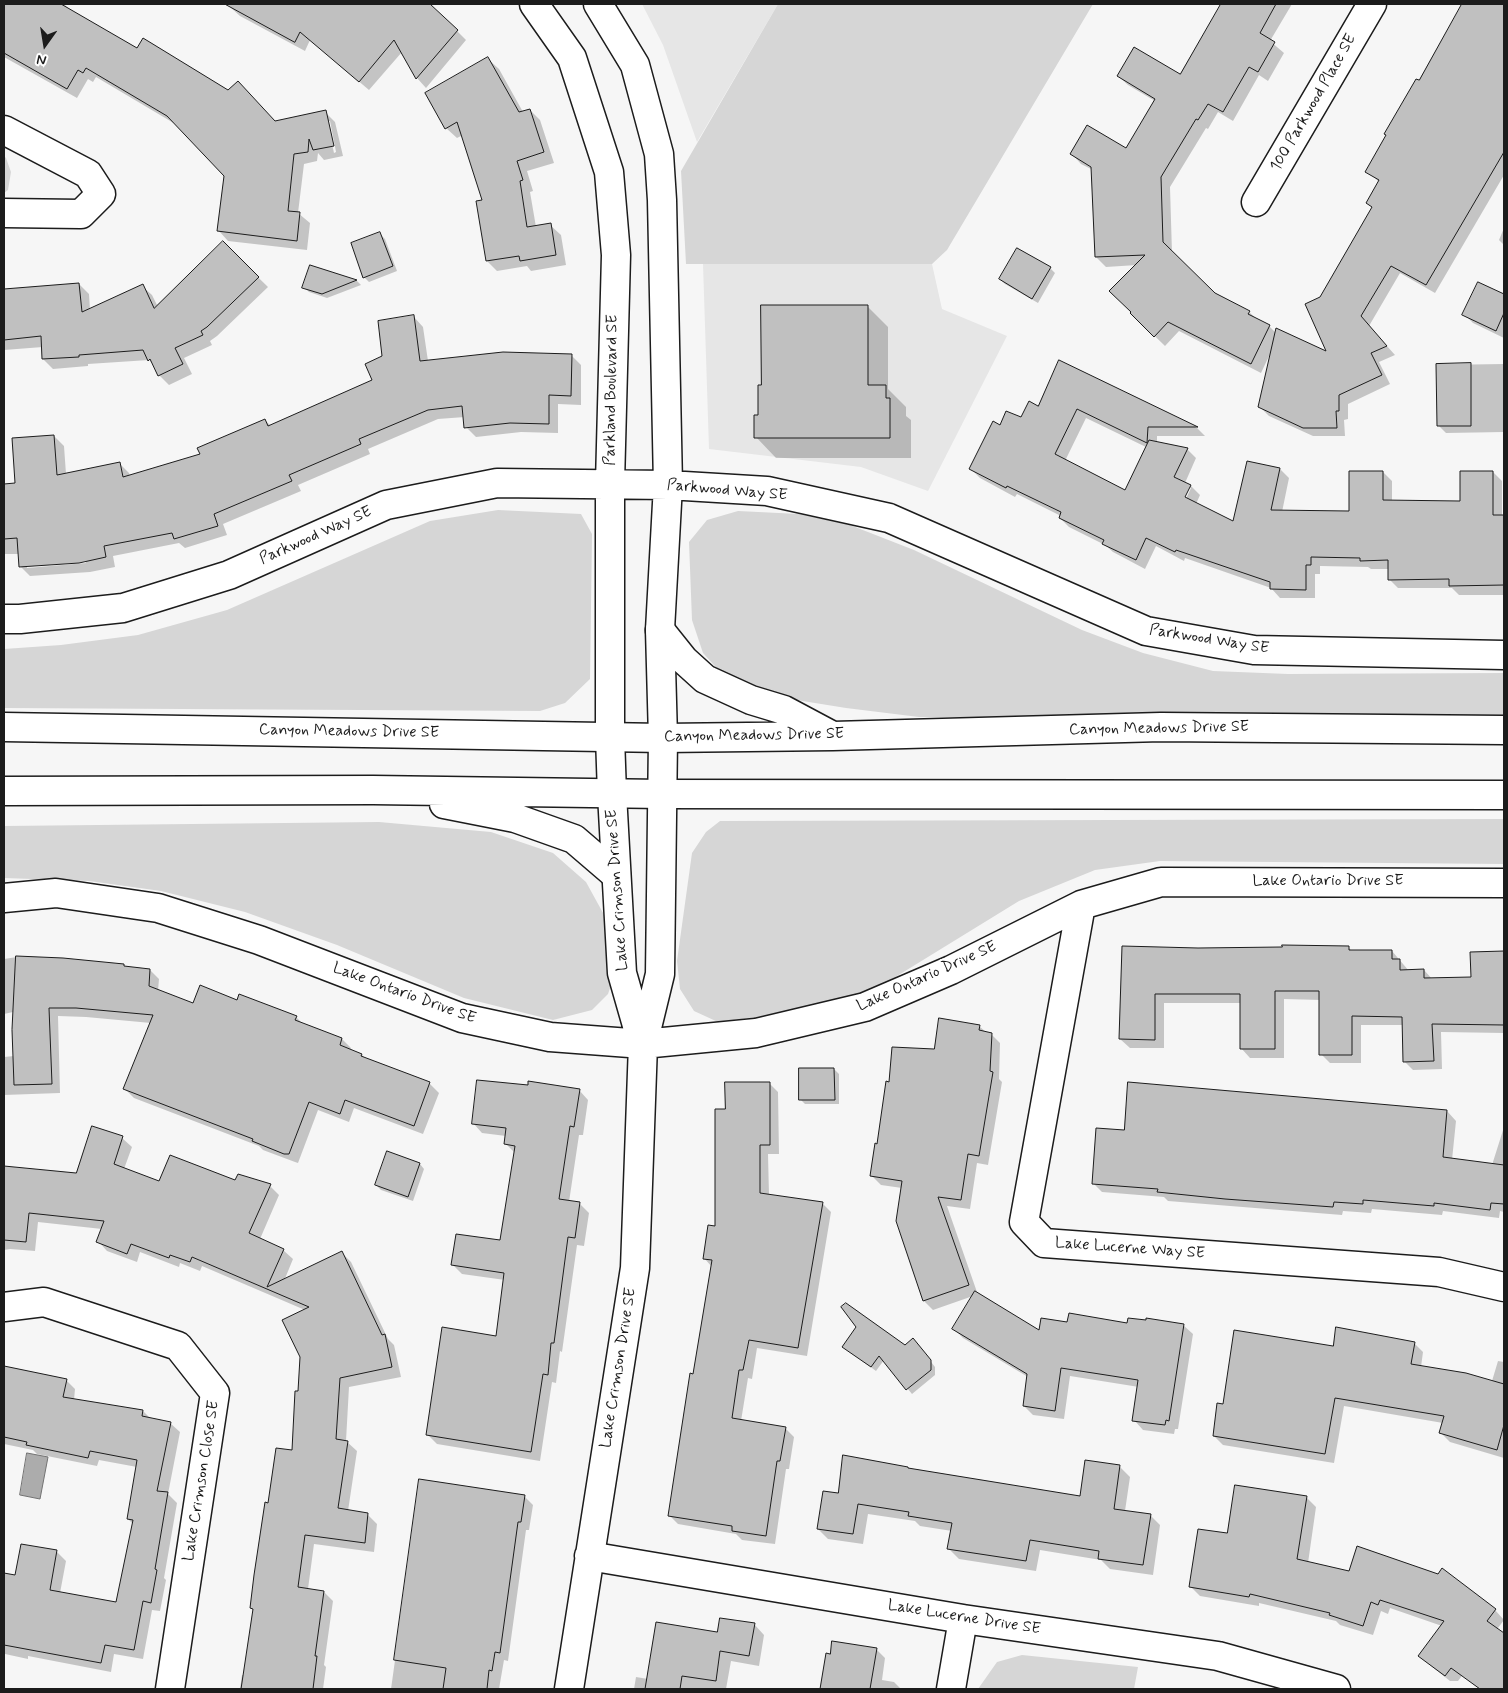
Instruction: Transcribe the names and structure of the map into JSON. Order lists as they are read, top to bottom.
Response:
{
  "streets": {
    "street": [
      "100 Parkwood Place SE",
      "Parkland Boulevard SE",
      "Parkwood Way SE",
      "Canyon Meadows Drive SE",
      "Lake Ontario Drive SE",
      "Lake Crimson Drive SE",
      "Lake Lucerne Way SE",
      "Lake Crimson Close SE",
      "Lake Lucerne Drive SE"
    ]
  },
  "crossings": [
    ["Parkland Boulevard SE", "Parkwood Way SE"],
    ["Parkland Boulevard SE", "Canyon Meadows Drive SE"],
    ["Parkland Boulevard SE", "Lake Crimson Drive SE"],
    ["Lake Ontario Drive SE", "Lake Crimson Drive SE"],
    ["Lake Ontario Drive SE", "Lake Lucerne Way SE"],
    ["Lake Crimson Drive SE", "Lake Lucerne Drive SE"]
  ],
  "north": "bottom"
}
